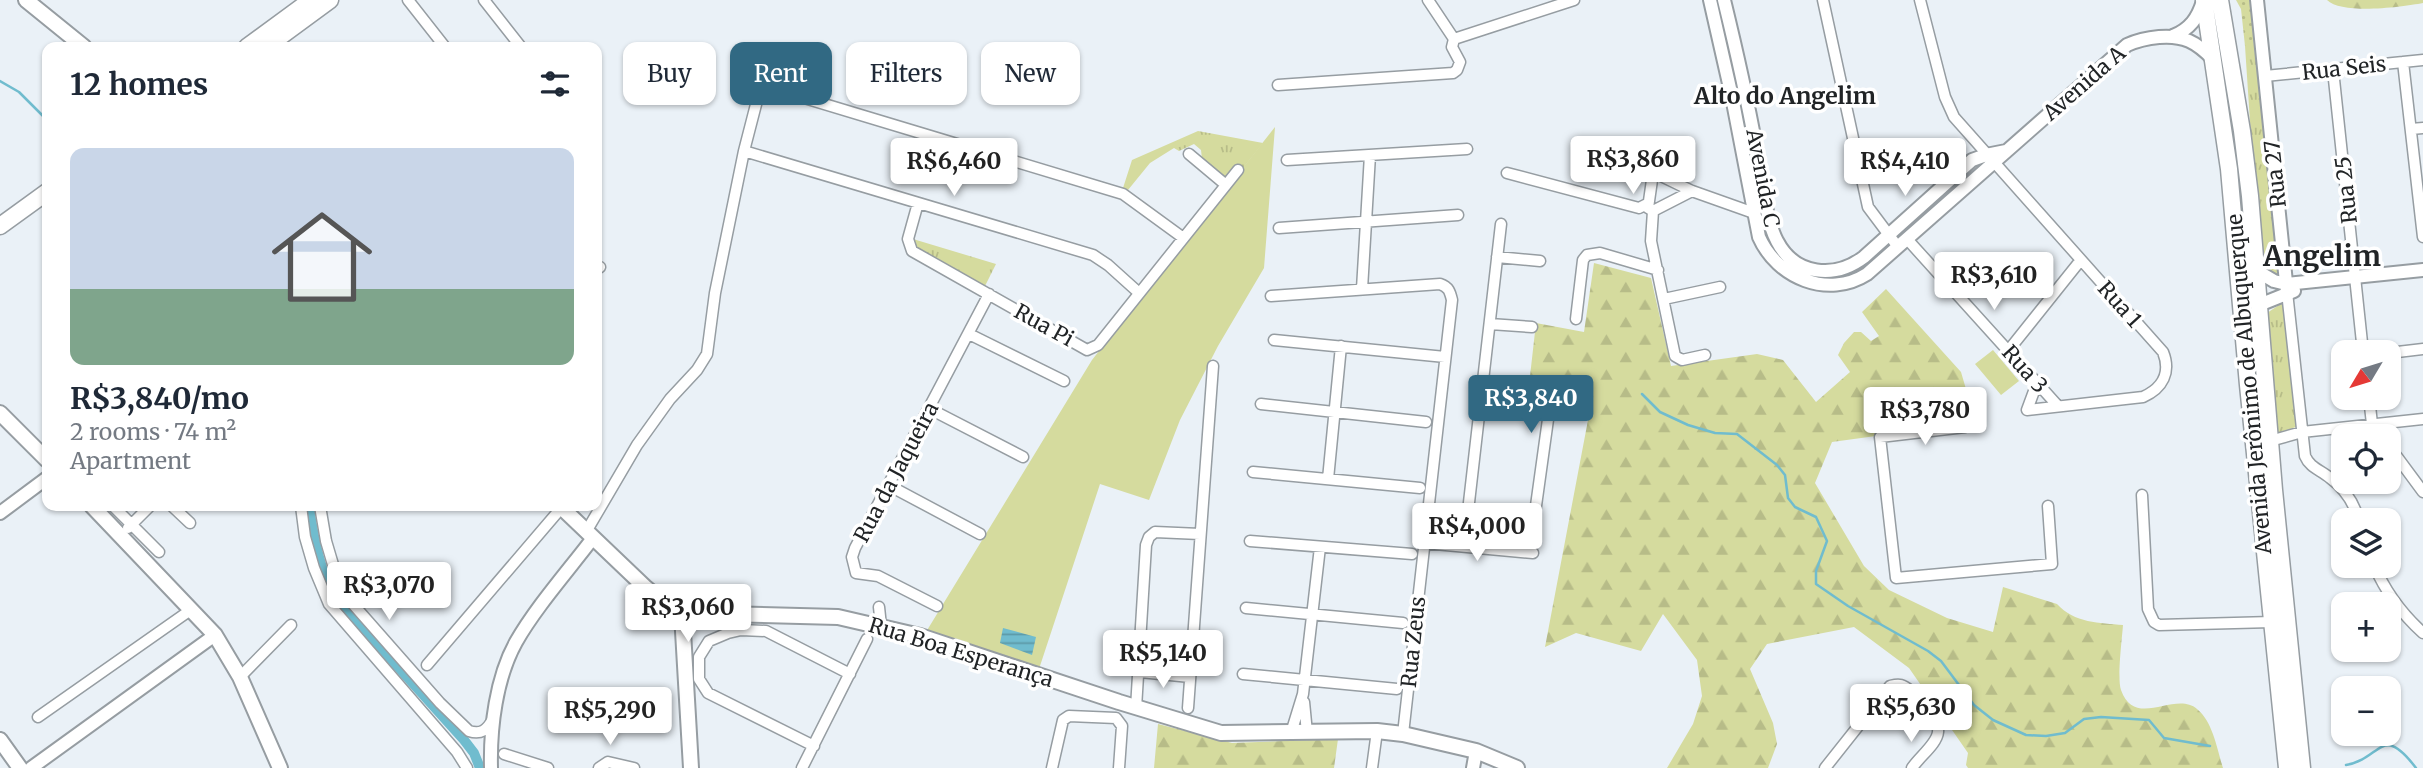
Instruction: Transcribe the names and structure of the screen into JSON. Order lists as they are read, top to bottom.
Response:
{
  "streets": {
    "main road": ["Avenida Jerônimo de Albuquerque", "Rua Boa Esperança"],
    "street": [
      "Rua Seis",
      "Avenida A",
      "Rua 27",
      "Avenida C",
      "Rua 25",
      "Rua 1",
      "Rua Pi",
      "Rua 3",
      "Rua da Jaqueira",
      "Rua Zeus"
    ]
  },
  "crossings": [
    ["Rua Seis", "Rua 27"],
    ["Rua Seis", "Rua 25"],
    ["Avenida A", "Avenida C"],
    ["Avenida A", "Rua 1"],
    ["Avenida A", "Rua 3"],
    ["Rua 1", "Rua 3"],
    ["Rua Pi", "Rua da Jaqueira"],
    ["Rua Zeus", "Rua Boa Esperança"]
  ],
  "districts": ["Alto do Angelim", "Angelim"],
  "north": "bottom left",
  "page": {
    "chip": [
      "Buy",
      "Rent",
      "Filters",
      "New"
    ],
    "heading": "12 homes",
    "list": [
      {
        "name": "R$3,840/mo",
        "note": "2 rooms · 74 m² · Apartment"
      }
    ],
    "price": [
      "R$3,860",
      "R$6,460",
      "R$4,410",
      "R$3,610",
      "R$3,840",
      "R$3,780",
      "R$4,000",
      "R$3,070",
      "R$3,060",
      "R$5,140",
      "R$5,630",
      "R$5,290"
    ],
    "map_buttons": ["+", "−"]
  }
}
